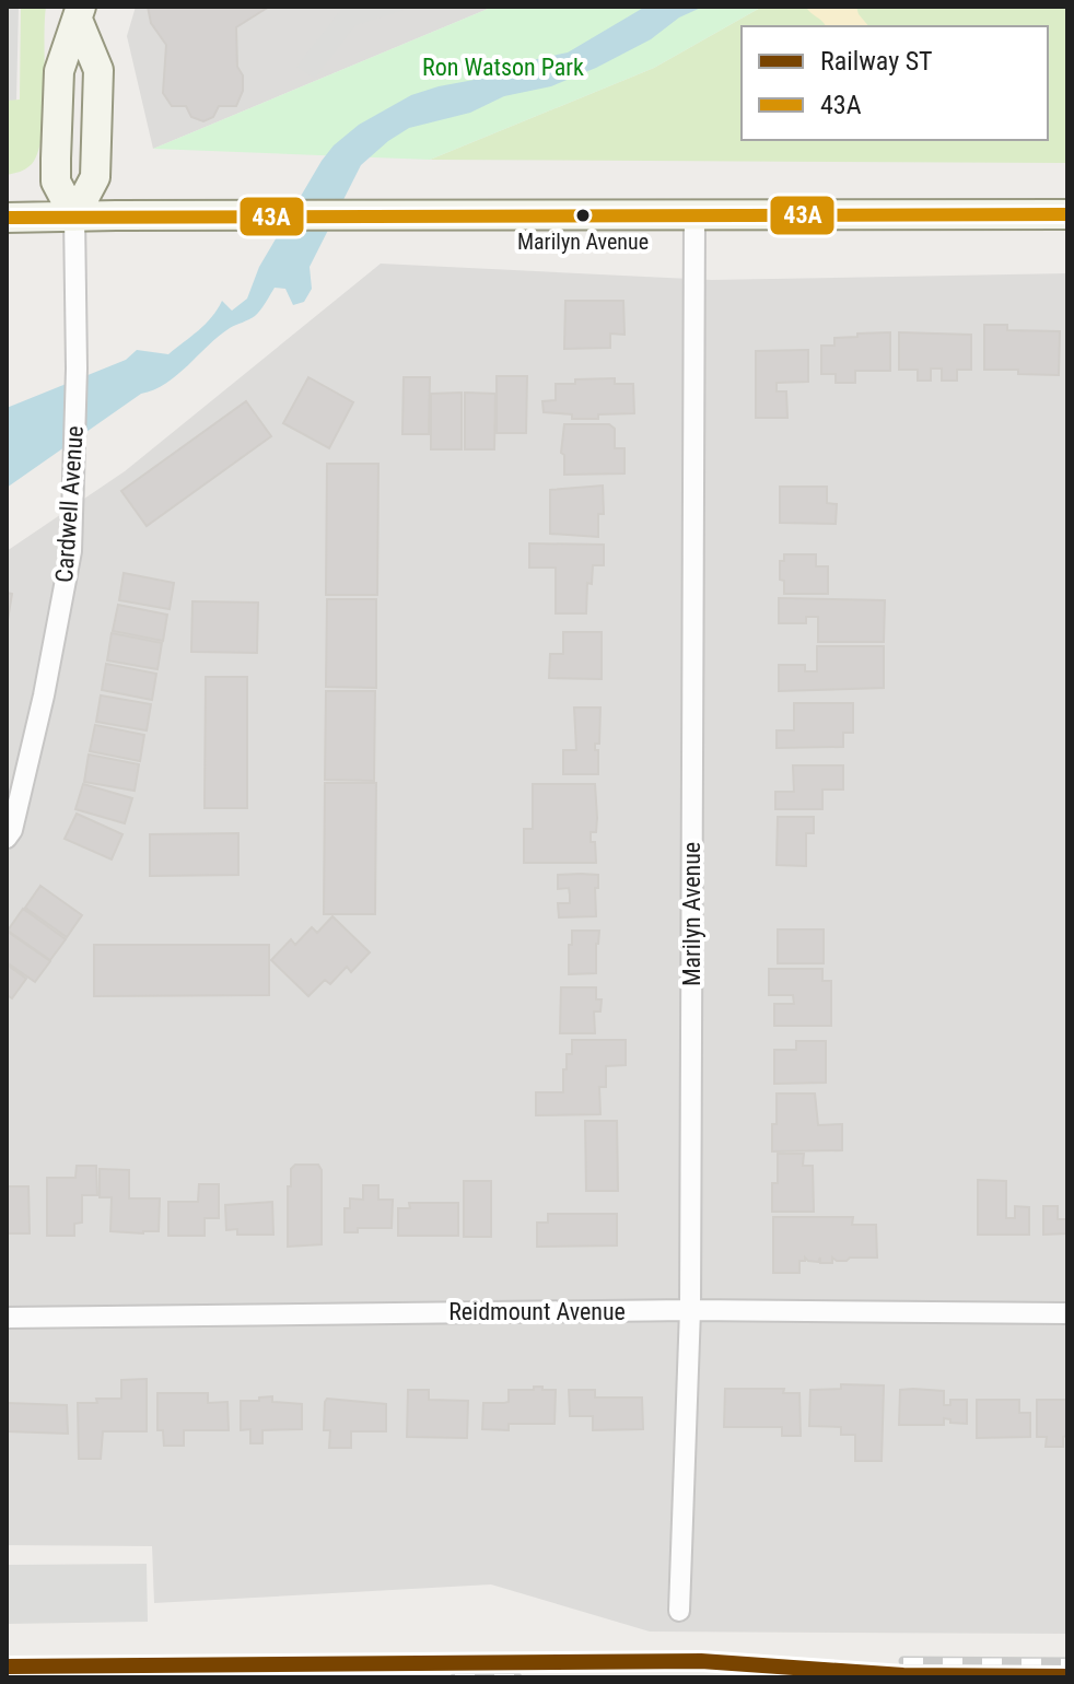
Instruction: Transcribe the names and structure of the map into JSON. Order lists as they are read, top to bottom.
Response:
{
  "streets": {
    "street": ["Cardwell Avenue", "Marilyn Avenue", "Reidmount Avenue"]
  },
  "crossings": [
    ["Marilyn Avenue", "Reidmount Avenue"]
  ],
  "parks": ["Ron Watson Park"],
  "places": ["Marilyn Avenue"],
  "lines": ["transit line 43A", "rail line ST"],
  "legend": ["Railway ST", "43A"]
}
